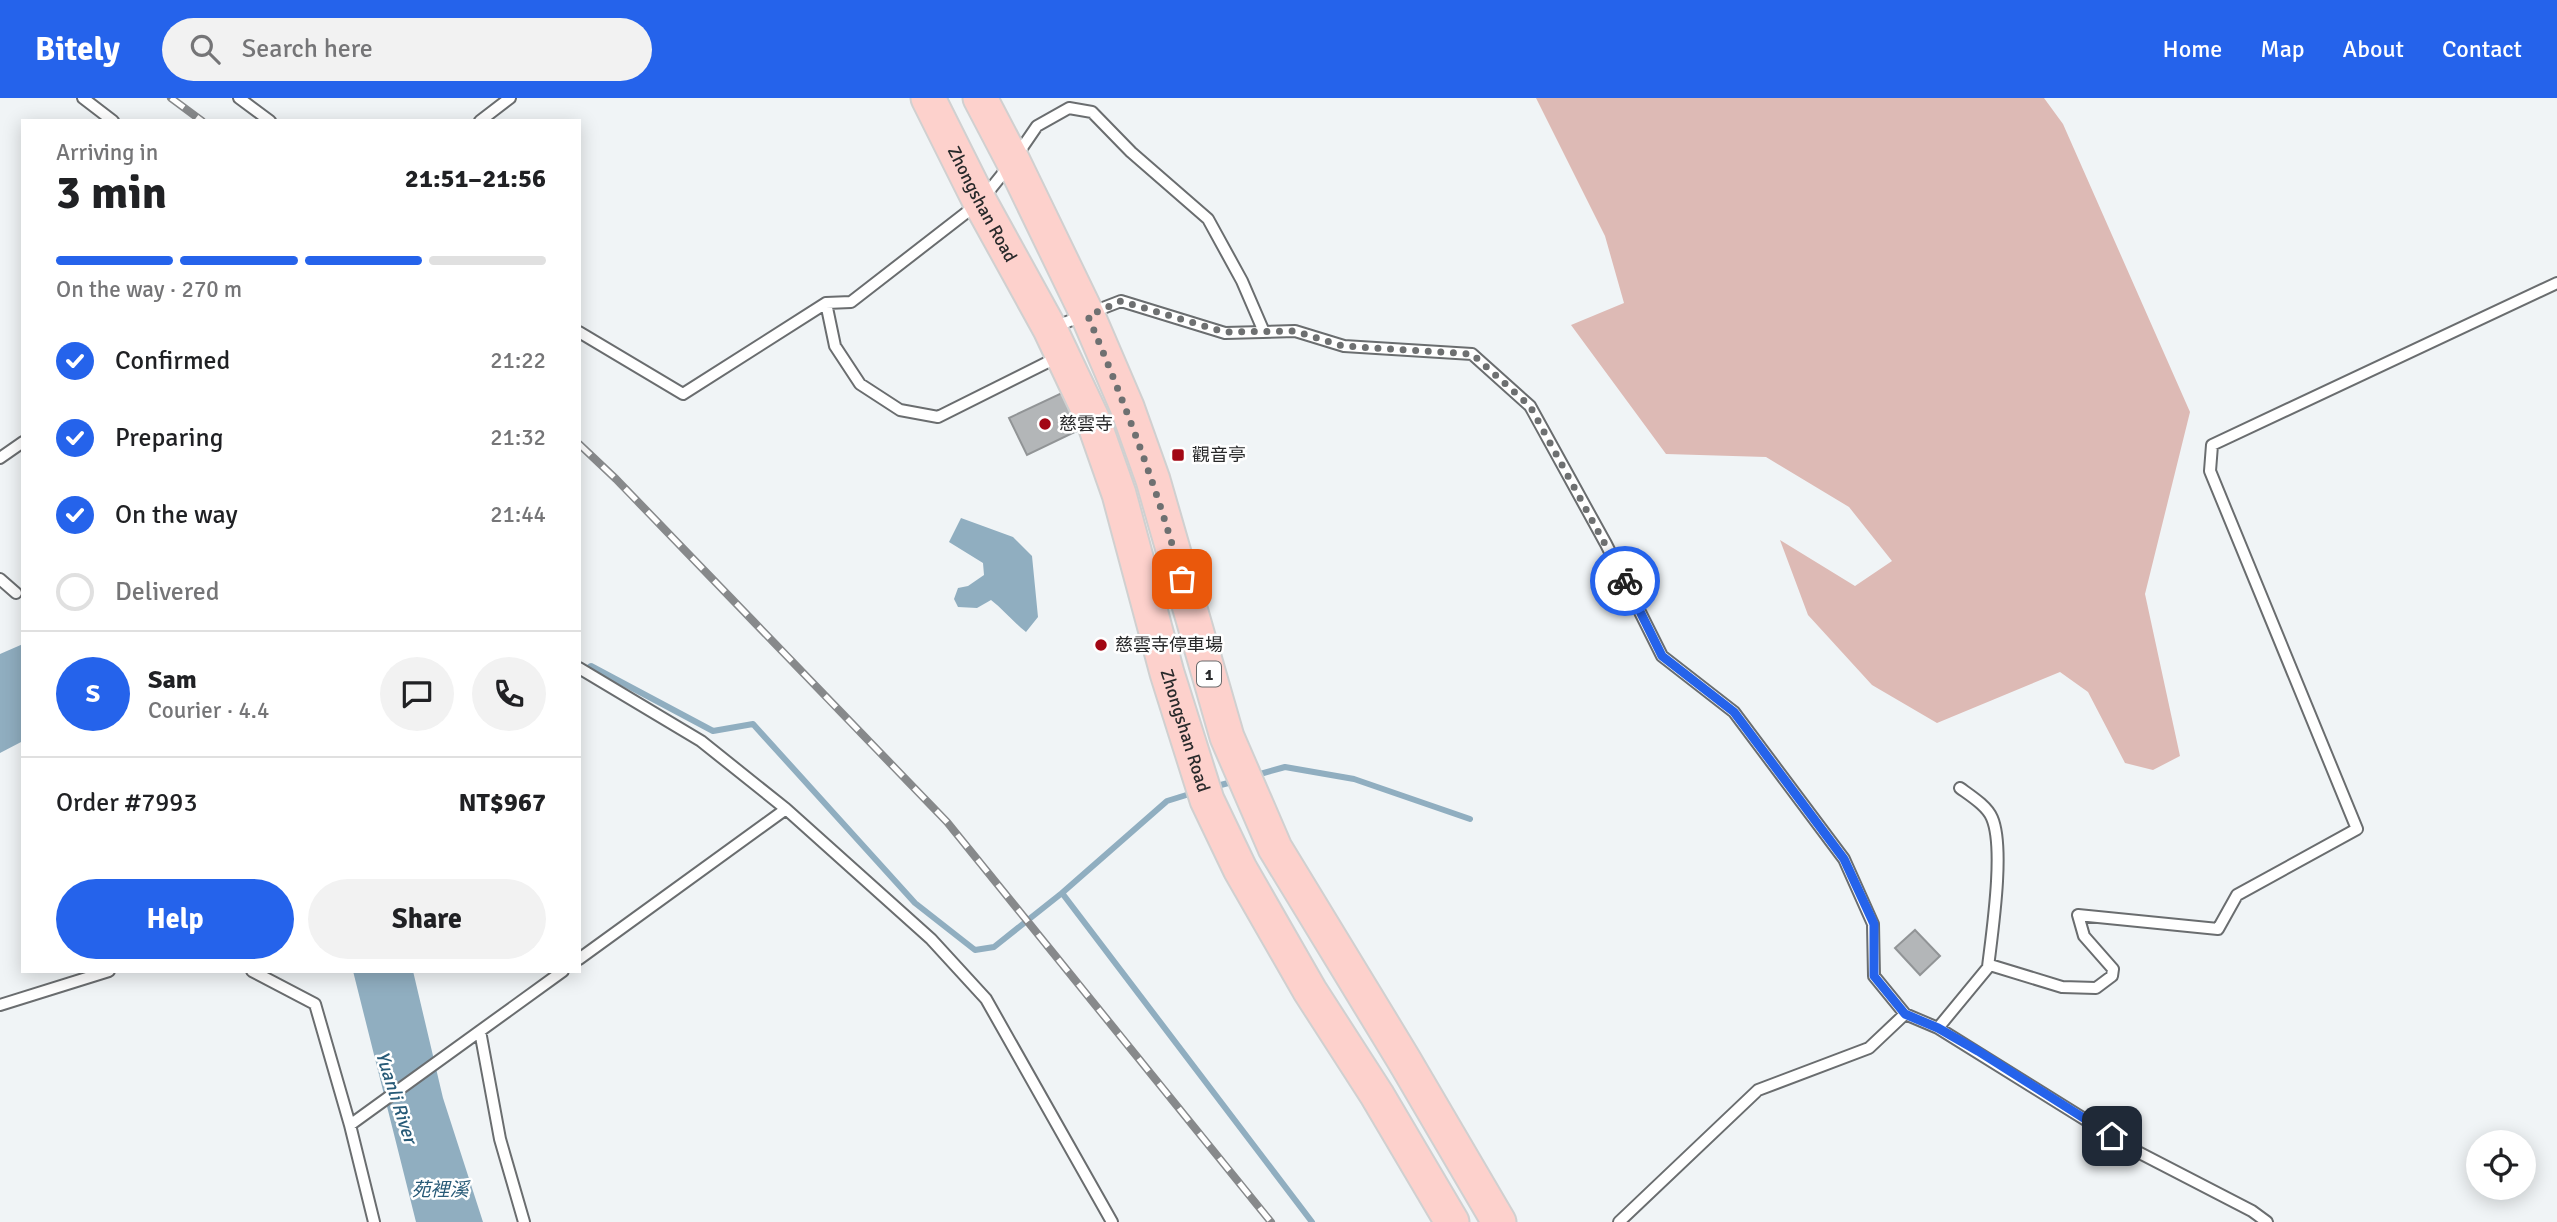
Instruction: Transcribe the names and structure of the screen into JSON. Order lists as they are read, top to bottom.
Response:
{
  "streets": {
    "main road": ["Zhongshan Road", "1"]
  },
  "water": ["Yuanli River", "苑裡溪"],
  "places": {
    "other": ["慈雲寺", "慈雲寺停車場"],
    "transit": ["觀音亭"]
  },
  "page": {
    "header": "Bitely",
    "search": "Search here",
    "nav": [
      "Home",
      "Map",
      "About",
      "Contact"
    ],
    "heading": ["3 min", "Arriving in", "21:51–21:56"],
    "panel": [
      "Sam",
      "Courier · 4.4",
      "Order #7993",
      "NT$967"
    ],
    "bar": "On the way · 270 m",
    "list": [
      ["Confirmed", "21:22"],
      ["Preparing", "21:32"],
      ["On the way", "21:44"],
      "Delivered"
    ],
    "round": "S",
    "buttons": ["Help", "Share"]
  }
}
